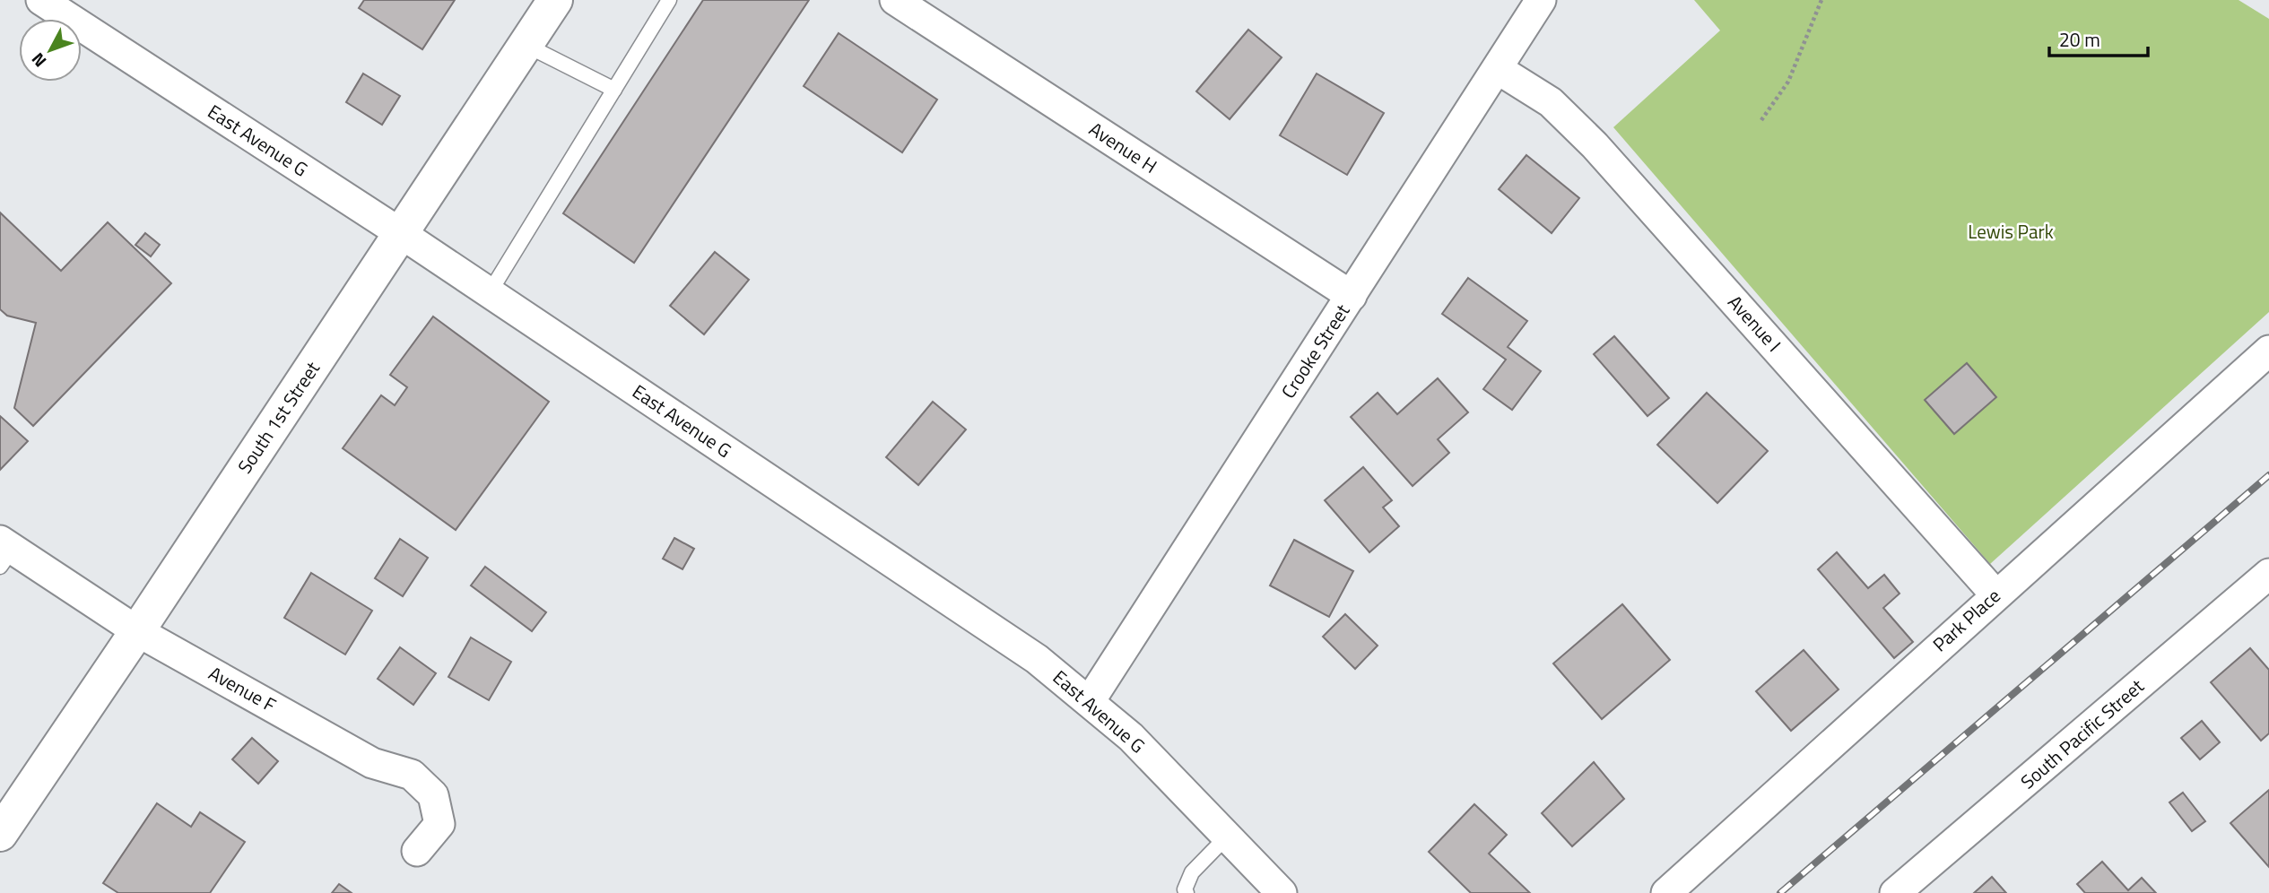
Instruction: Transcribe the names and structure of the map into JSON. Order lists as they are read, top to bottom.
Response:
{
  "streets": {
    "street": [
      "East Avenue G",
      "Avenue H",
      "Avenue I",
      "Crooke Street",
      "South 1st Street",
      "Park Place",
      "Avenue F",
      "South Pacific Street"
    ]
  },
  "crossings": [
    ["East Avenue G", "Crooke Street"],
    ["East Avenue G", "South 1st Street"],
    ["Avenue H", "Crooke Street"],
    ["Avenue I", "Crooke Street"],
    ["Avenue I", "Park Place"],
    ["South 1st Street", "Avenue F"]
  ],
  "parks": ["Lewis Park"],
  "scale_bar": "20 m",
  "north": "bottom left"
}
